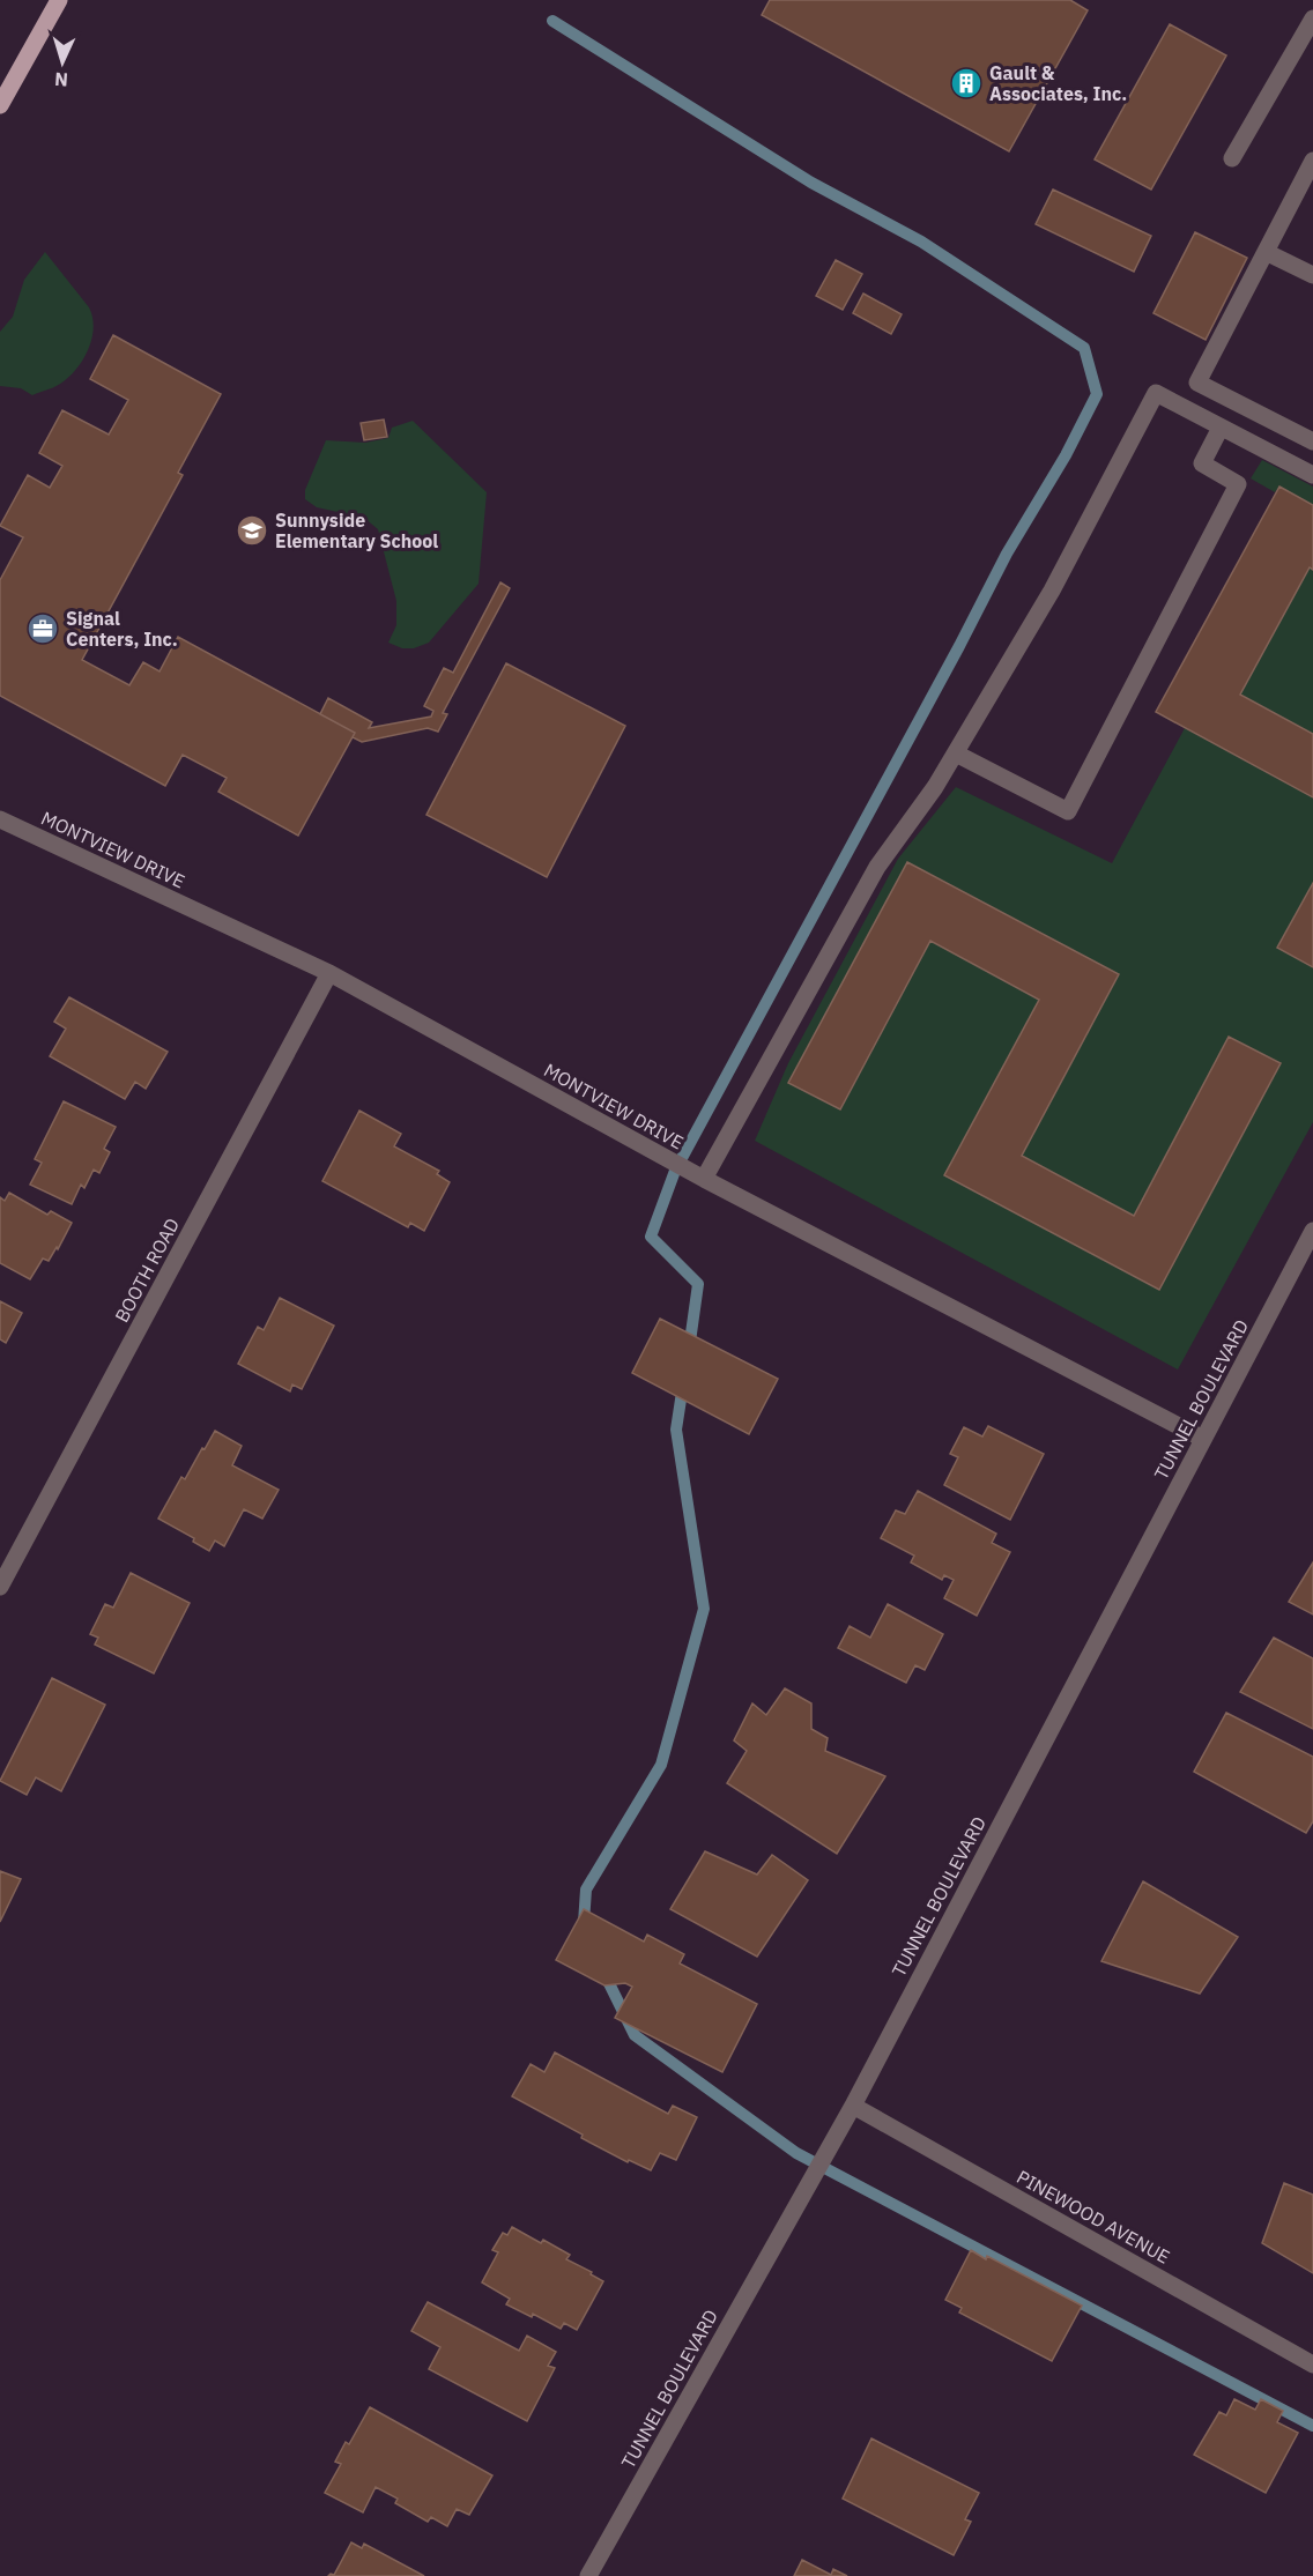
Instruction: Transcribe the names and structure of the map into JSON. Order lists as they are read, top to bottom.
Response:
{
  "streets": {
    "street": [
      "MONTVIEW DRIVE",
      "BOOTH ROAD",
      "TUNNEL BOULEVARD",
      "PINEWOOD AVENUE"
    ]
  },
  "crossings": [
    ["MONTVIEW DRIVE", "BOOTH ROAD"],
    ["MONTVIEW DRIVE", "TUNNEL BOULEVARD"],
    ["TUNNEL BOULEVARD", "PINEWOOD AVENUE"]
  ],
  "places": {
    "building": ["Gault & Associates, Inc."],
    "school or university": ["Sunnyside Elementary School"],
    "office": ["Signal Centers, Inc."]
  },
  "north": "bottom"
}
